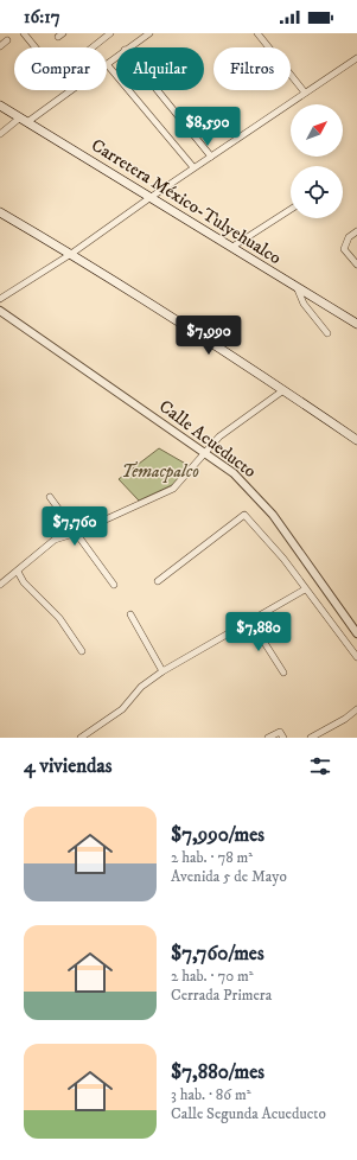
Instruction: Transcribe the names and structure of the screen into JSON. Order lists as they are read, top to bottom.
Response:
{
  "streets": {
    "main road": ["Carretera México-Tulyehualco"],
    "street": ["Calle Acueducto"]
  },
  "parks": ["Temacpalco"],
  "north": "top right",
  "page": {
    "status": "16:17",
    "chip": ["Comprar", "Alquilar", "Filtros"],
    "price": [
      "$8,590",
      "$7,990",
      "$7,760",
      "$7,880"
    ],
    "heading": "4 viviendas",
    "list": [
      {
        "name": "$7,990/mes",
        "note": "2 hab. · 78 m² · Avenida 5 de Mayo"
      },
      {
        "name": "$7,760/mes",
        "note": "2 hab. · 70 m² · Cerrada Primera"
      },
      {
        "name": "$7,880/mes",
        "note": "3 hab. · 86 m² · Calle Segunda Acueducto"
      }
    ]
  }
}
